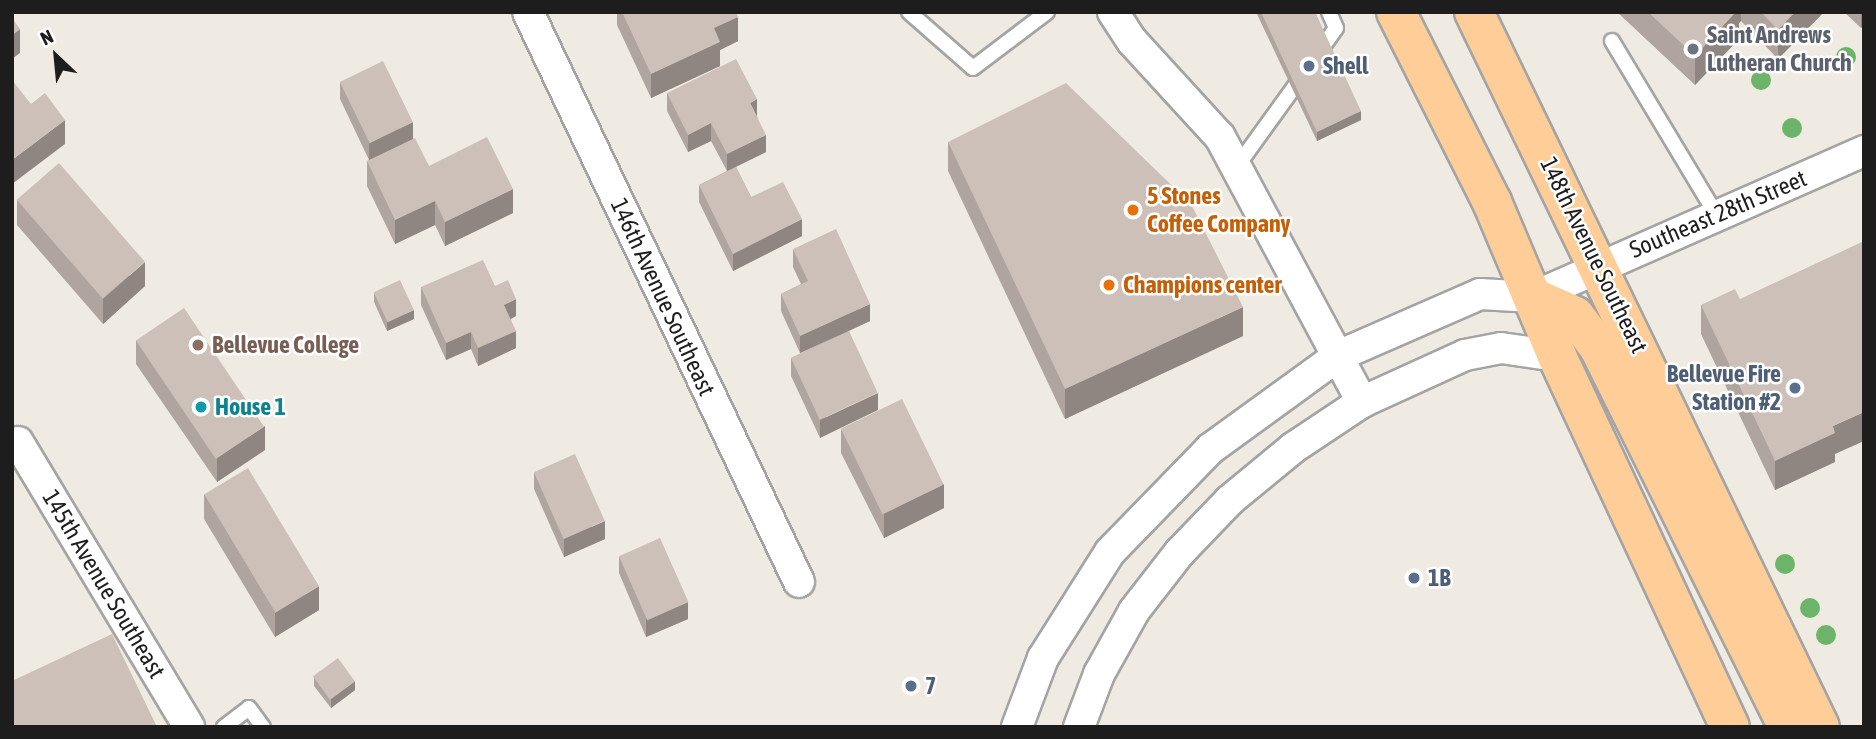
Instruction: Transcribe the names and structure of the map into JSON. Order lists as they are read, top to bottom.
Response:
{
  "streets": {
    "main road": ["148th Avenue Southeast"],
    "street": ["Southeast 28th Street", "146th Avenue Southeast", "145th Avenue Southeast"]
  },
  "crossings": [
    ["Southeast 28th Street", "148th Avenue Southeast"]
  ],
  "places": [
    "Saint Andrews Lutheran Church",
    "Shell",
    "5 Stones Coffee Company",
    "Champions center",
    "Bellevue College",
    "Bellevue Fire Station #2",
    "House 1",
    "1B",
    "7"
  ],
  "north": "top left"
}
